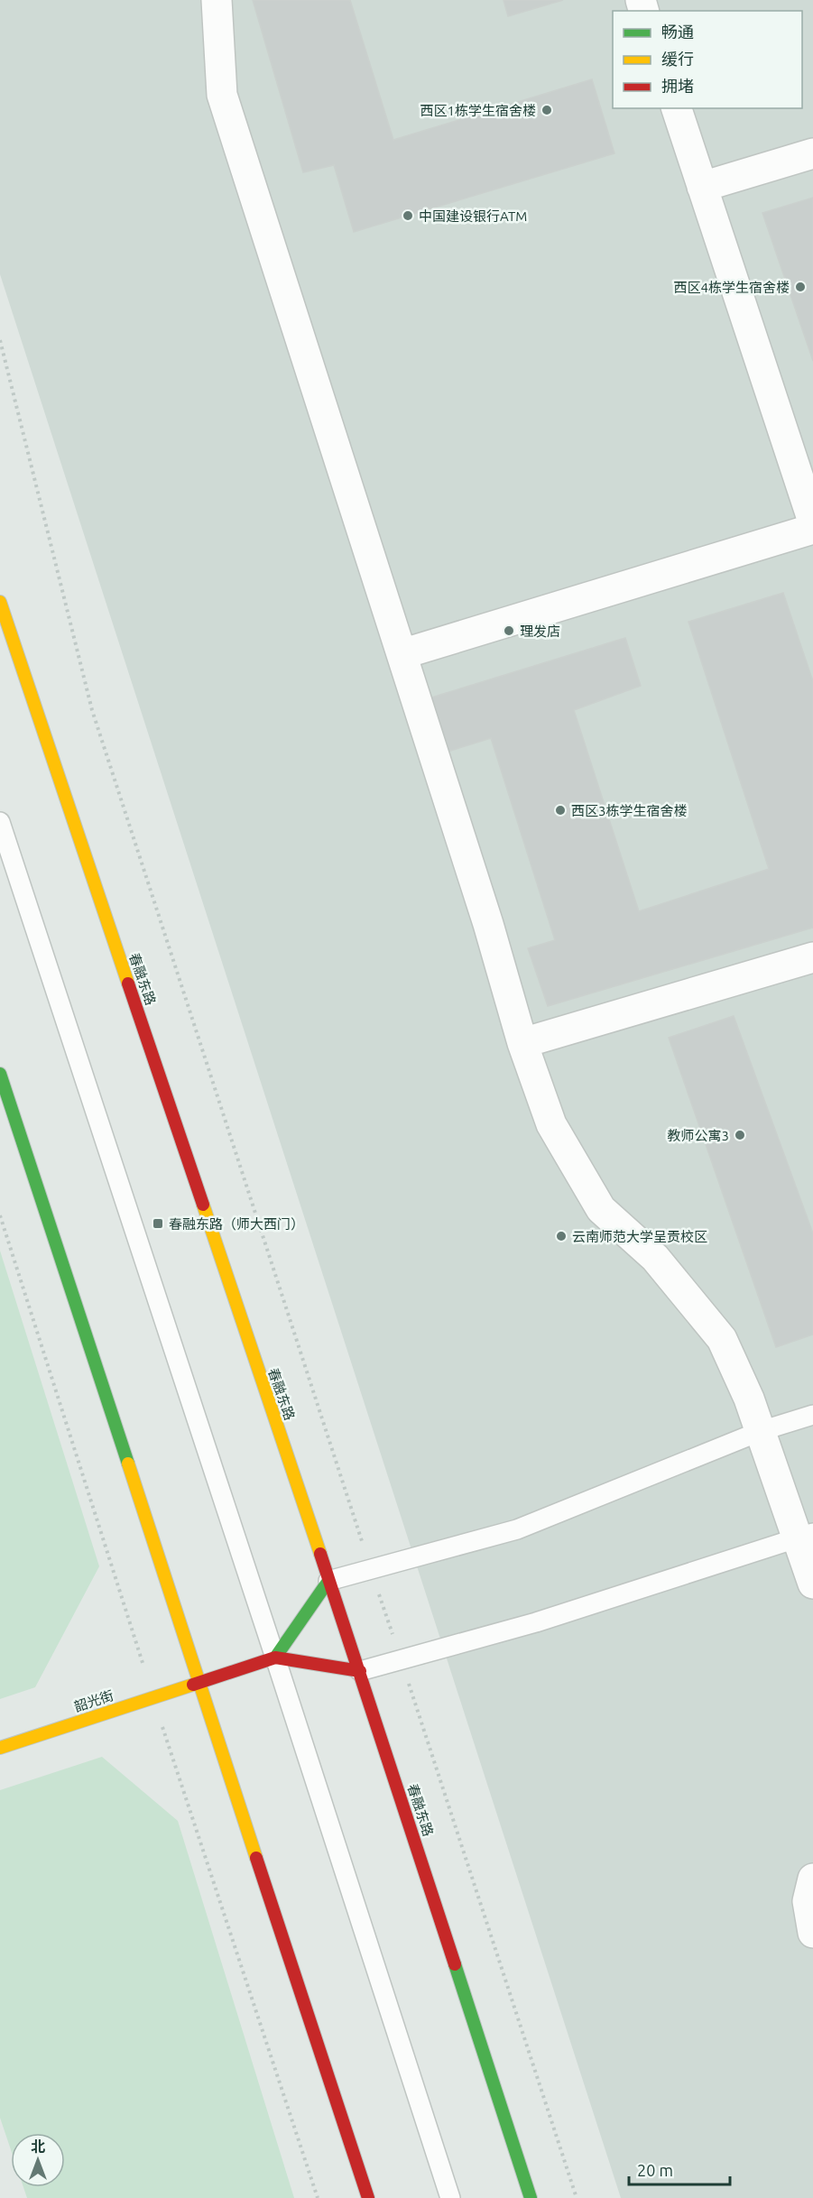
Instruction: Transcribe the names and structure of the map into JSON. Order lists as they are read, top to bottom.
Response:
{
  "streets": {
    "main road": ["春融东路", "韶光街"]
  },
  "places": {
    "other": [
      "西区1栋学生宿舍楼",
      "中国建设银行ATM",
      "西区4栋学生宿舍楼",
      "理发店",
      "西区3栋学生宿舍楼",
      "教师公寓3",
      "云南师范大学呈贡校区"
    ],
    "transit": ["春融东路（师大西门）"]
  },
  "legend": ["畅通", "缓行", "拥堵"],
  "scale_bar": "20 m",
  "north": "top"
}
